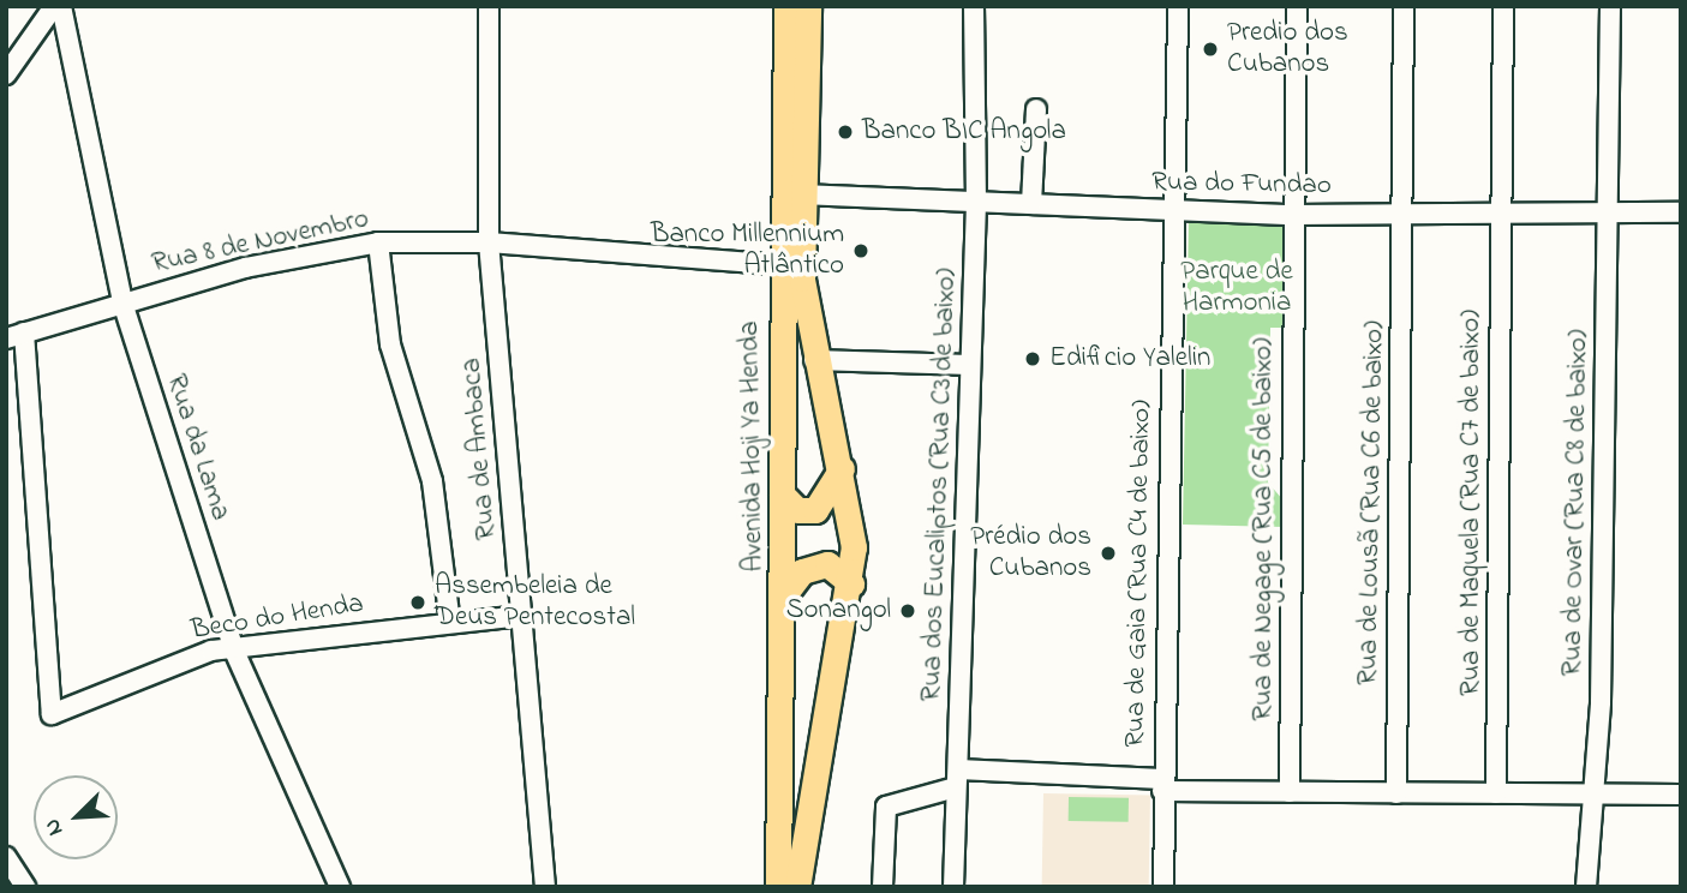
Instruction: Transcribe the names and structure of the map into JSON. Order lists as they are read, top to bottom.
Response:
{
  "streets": {
    "main road": ["Avenida Hoji Ya Henda"],
    "street": [
      "Rua do Fundao",
      "Rua 8 de Novembro",
      "Rua da Lama",
      "Rua de Ambaca",
      "Rua dos Eucaliptos (Rua C3 de baixo)",
      "Rua de Lousã (Rua C6 de baixo)",
      "Rua de Maquela (Rua C7 de baixo)",
      "Rua de Ovar (Rua C8 de baixo)",
      "Rua de Negage (Rua C5 de baixo)",
      "Rua de Gaia (Rua C4 de baixo)",
      "Beco do Henda"
    ]
  },
  "crossings": [
    ["Rua do Fundao", "Rua dos Eucaliptos (Rua C3 de baixo)"],
    ["Rua do Fundao", "Rua de Lousã (Rua C6 de baixo)"],
    ["Rua do Fundao", "Rua de Maquela (Rua C7 de baixo)"],
    ["Rua do Fundao", "Rua de Ovar (Rua C8 de baixo)"],
    ["Rua do Fundao", "Rua de Negage (Rua C5 de baixo)"],
    ["Rua do Fundao", "Rua de Gaia (Rua C4 de baixo)"],
    ["Rua 8 de Novembro", "Avenida Hoji Ya Henda"],
    ["Rua 8 de Novembro", "Rua da Lama"],
    ["Rua 8 de Novembro", "Rua de Ambaca"],
    ["Rua 8 de Novembro", "Beco do Henda"],
    ["Rua da Lama", "Beco do Henda"],
    ["Rua de Ambaca", "Beco do Henda"]
  ],
  "parks": ["Parque de Harmonia"],
  "places": [
    "Predio dos Cubanos",
    "Banco BIC Angola",
    "Banco Millennium Atlântico",
    "Edificio Yalelin",
    "Prédio dos Cubanos",
    "Assembeleia de Deus Pentecostal",
    "Sonangol"
  ],
  "north": "bottom left"
}
